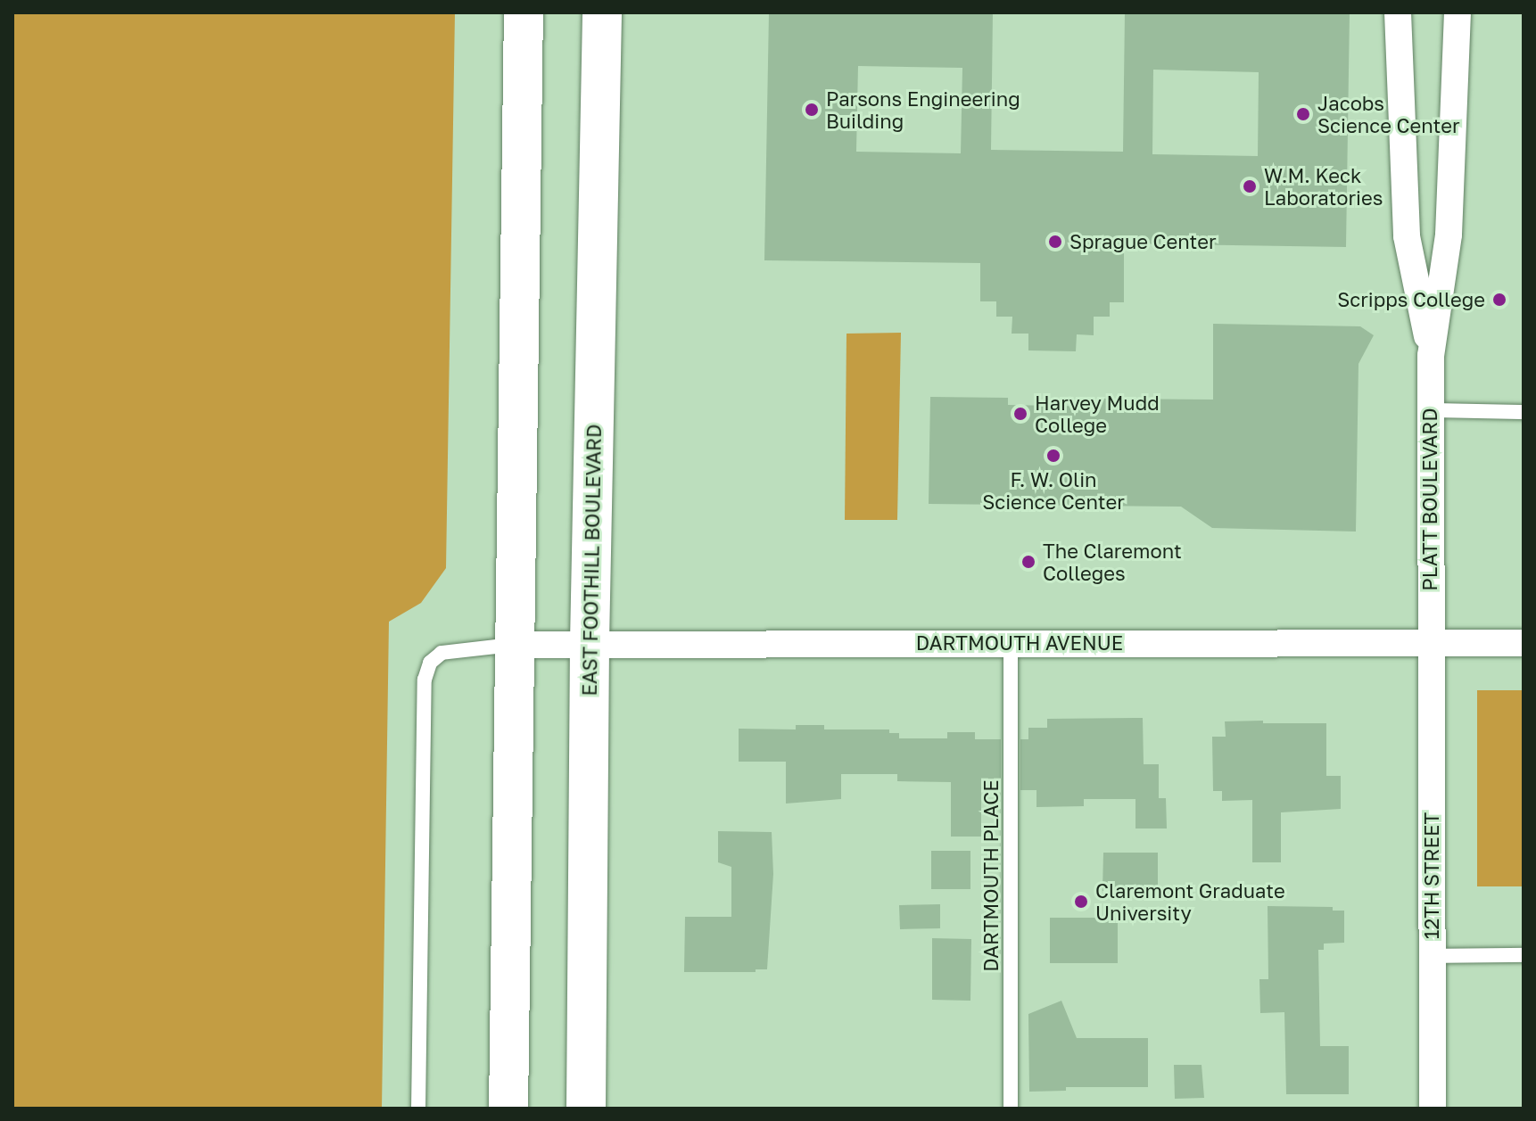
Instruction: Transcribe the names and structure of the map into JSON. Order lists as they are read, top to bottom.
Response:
{
  "streets": {
    "main road": ["EAST FOOTHILL BOULEVARD"],
    "street": ["PLATT BOULEVARD", "DARTMOUTH AVENUE", "12TH STREET"],
    "lane": ["DARTMOUTH PLACE"]
  },
  "crossings": [
    ["PLATT BOULEVARD", "DARTMOUTH AVENUE"],
    ["PLATT BOULEVARD", "12TH STREET"],
    ["EAST FOOTHILL BOULEVARD", "DARTMOUTH AVENUE"],
    ["DARTMOUTH AVENUE", "DARTMOUTH PLACE"],
    ["DARTMOUTH AVENUE", "12TH STREET"]
  ],
  "places": [
    "Parsons Engineering Building",
    "Jacobs Science Center",
    "W.M. Keck Laboratories",
    "Sprague Center",
    "Scripps College",
    "Harvey Mudd College",
    "F. W. Olin Science Center",
    "The Claremont Colleges",
    "Claremont Graduate University"
  ]
}
